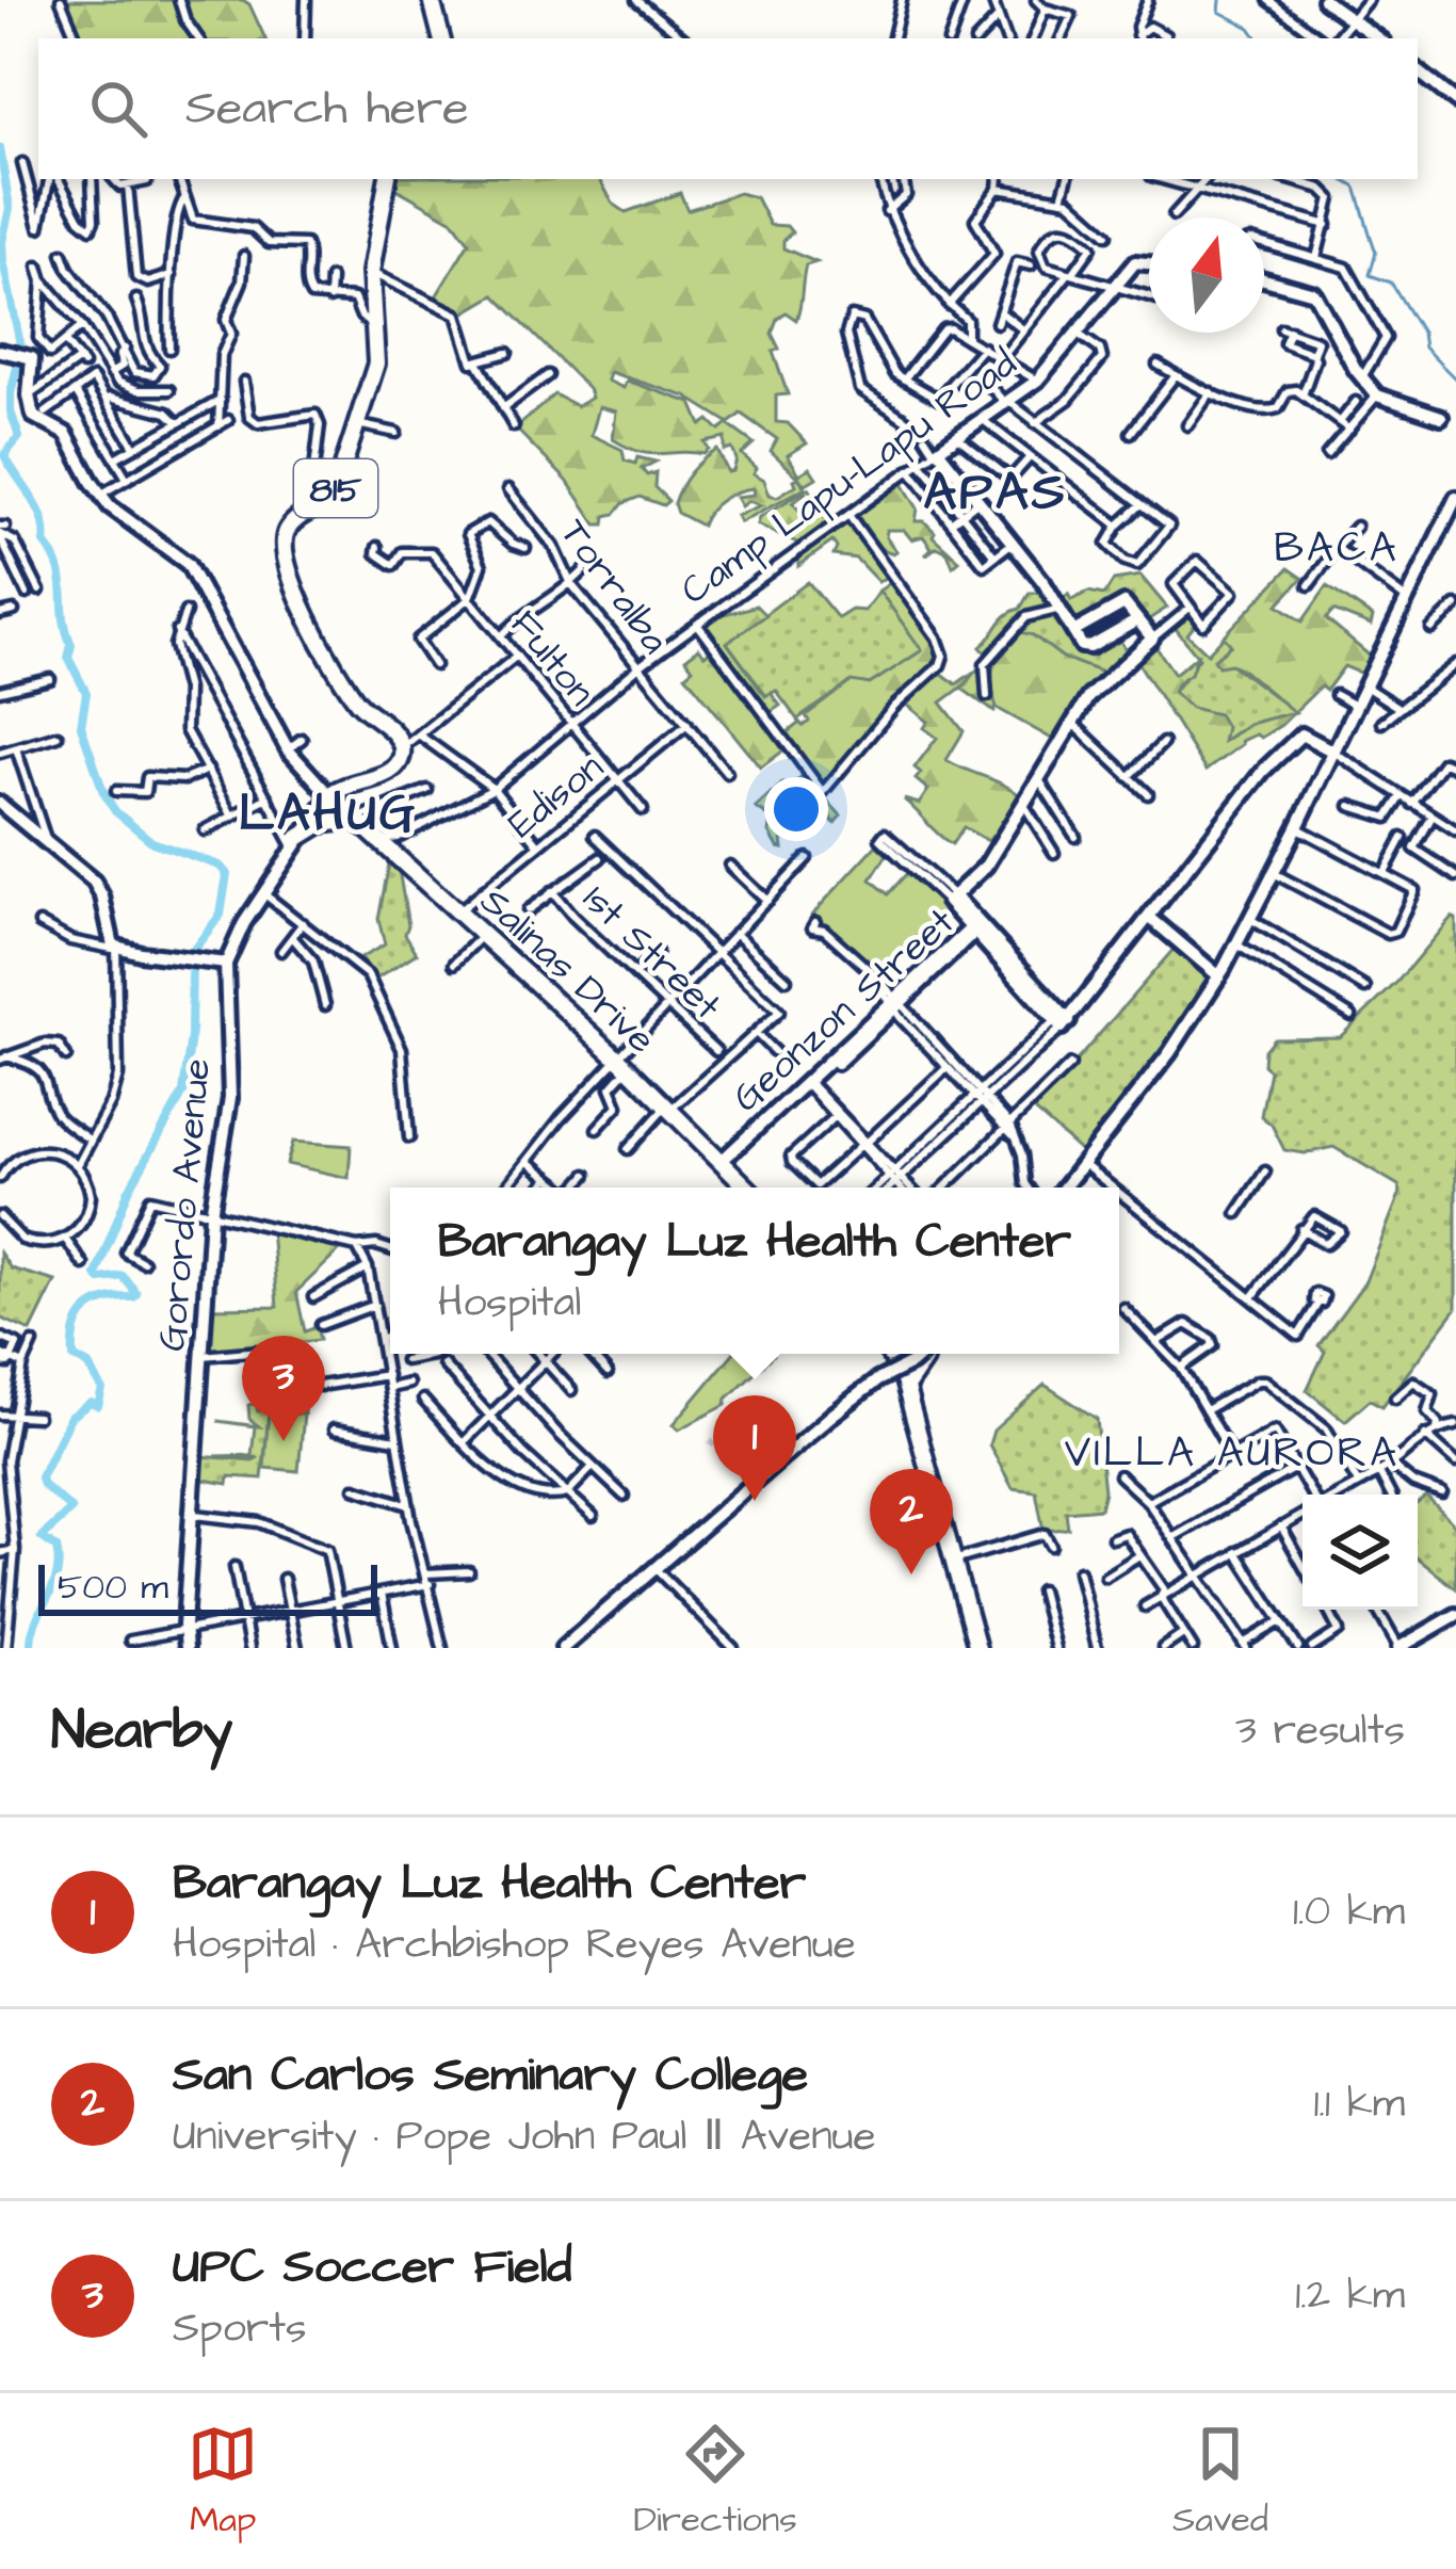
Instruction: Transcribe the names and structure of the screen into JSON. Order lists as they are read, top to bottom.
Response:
{
  "streets": {
    "main road": ["815", "Salinas Drive"],
    "street": [
      "Camp Lapu-Lapu Road",
      "Torralba",
      "Fulton",
      "Edison",
      "1st Street",
      "Geonzon Street",
      "Gorordo Avenue"
    ]
  },
  "crossings": [
    ["Camp Lapu-Lapu Road", "Torralba"],
    ["Camp Lapu-Lapu Road", "Fulton"],
    ["Camp Lapu-Lapu Road", "Salinas Drive"],
    ["Torralba", "Edison"],
    ["Fulton", "Edison"],
    ["Edison", "Salinas Drive"],
    ["Salinas Drive", "Geonzon Street"],
    ["Salinas Drive", "Gorordo Avenue"]
  ],
  "districts": [
    "APAS",
    "BACA",
    "LAHUG",
    "VILLA AURORA"
  ],
  "scale_bar": "500 m",
  "north": "top",
  "page": {
    "search": "Search here",
    "popup": ["Barangay Luz Health Center", "Hospital"],
    "pins": ["3", "1", "2"],
    "scale": "500 m",
    "heading": ["Nearby", "3 results"],
    "list": [
      {
        "mark": "1",
        "name": "Barangay Luz Health Center",
        "note": "Hospital · Archbishop Reyes Avenue",
        "value": "1.0 km"
      },
      {
        "mark": "2",
        "name": "San Carlos Seminary College",
        "note": "University · Pope John Paul Ⅱ Avenue",
        "value": "1.1 km"
      },
      {
        "mark": "3",
        "name": "UPC Soccer Field",
        "note": "Sports",
        "value": "1.2 km"
      }
    ],
    "nav": ["Map", "Directions", "Saved"]
  }
}
